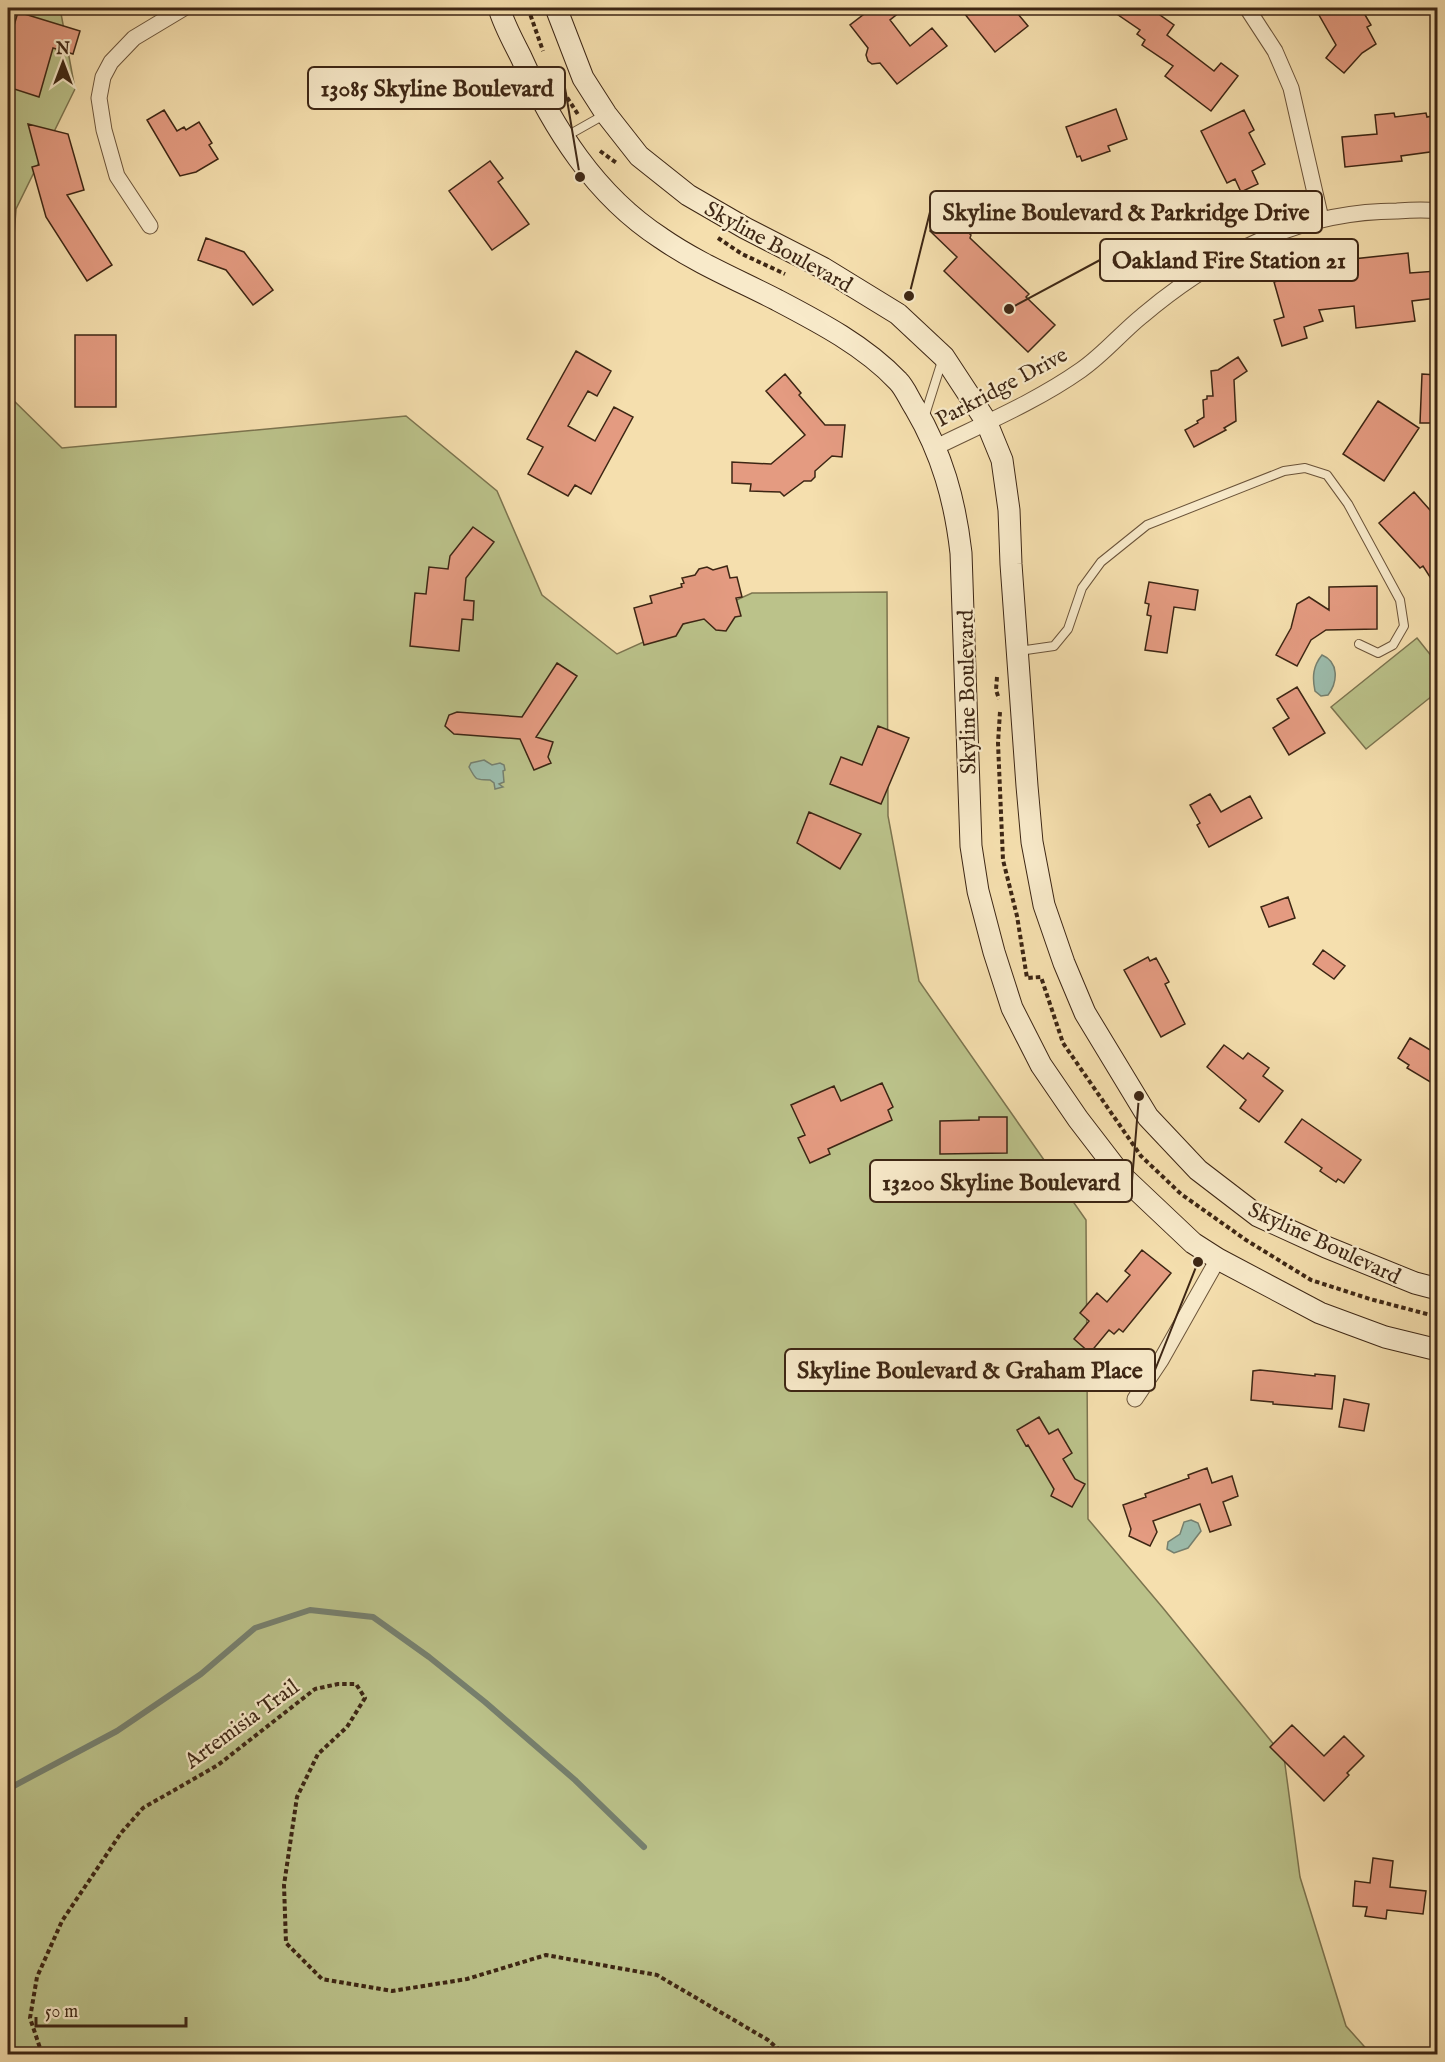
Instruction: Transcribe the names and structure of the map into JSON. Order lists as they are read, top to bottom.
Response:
{
  "streets": {
    "main road": ["Skyline Boulevard"],
    "street": ["Parkridge Drive"],
    "path": ["Artemisia Trail"]
  },
  "crossings": [
    ["Skyline Boulevard", "Parkridge Drive"]
  ],
  "places": [
    "13085 Skyline Boulevard",
    "Skyline Boulevard & Parkridge Drive",
    "Oakland Fire Station 21",
    "13200 Skyline Boulevard",
    "Skyline Boulevard & Graham Place"
  ],
  "scale_bar": "50 m",
  "north": "top"
}
